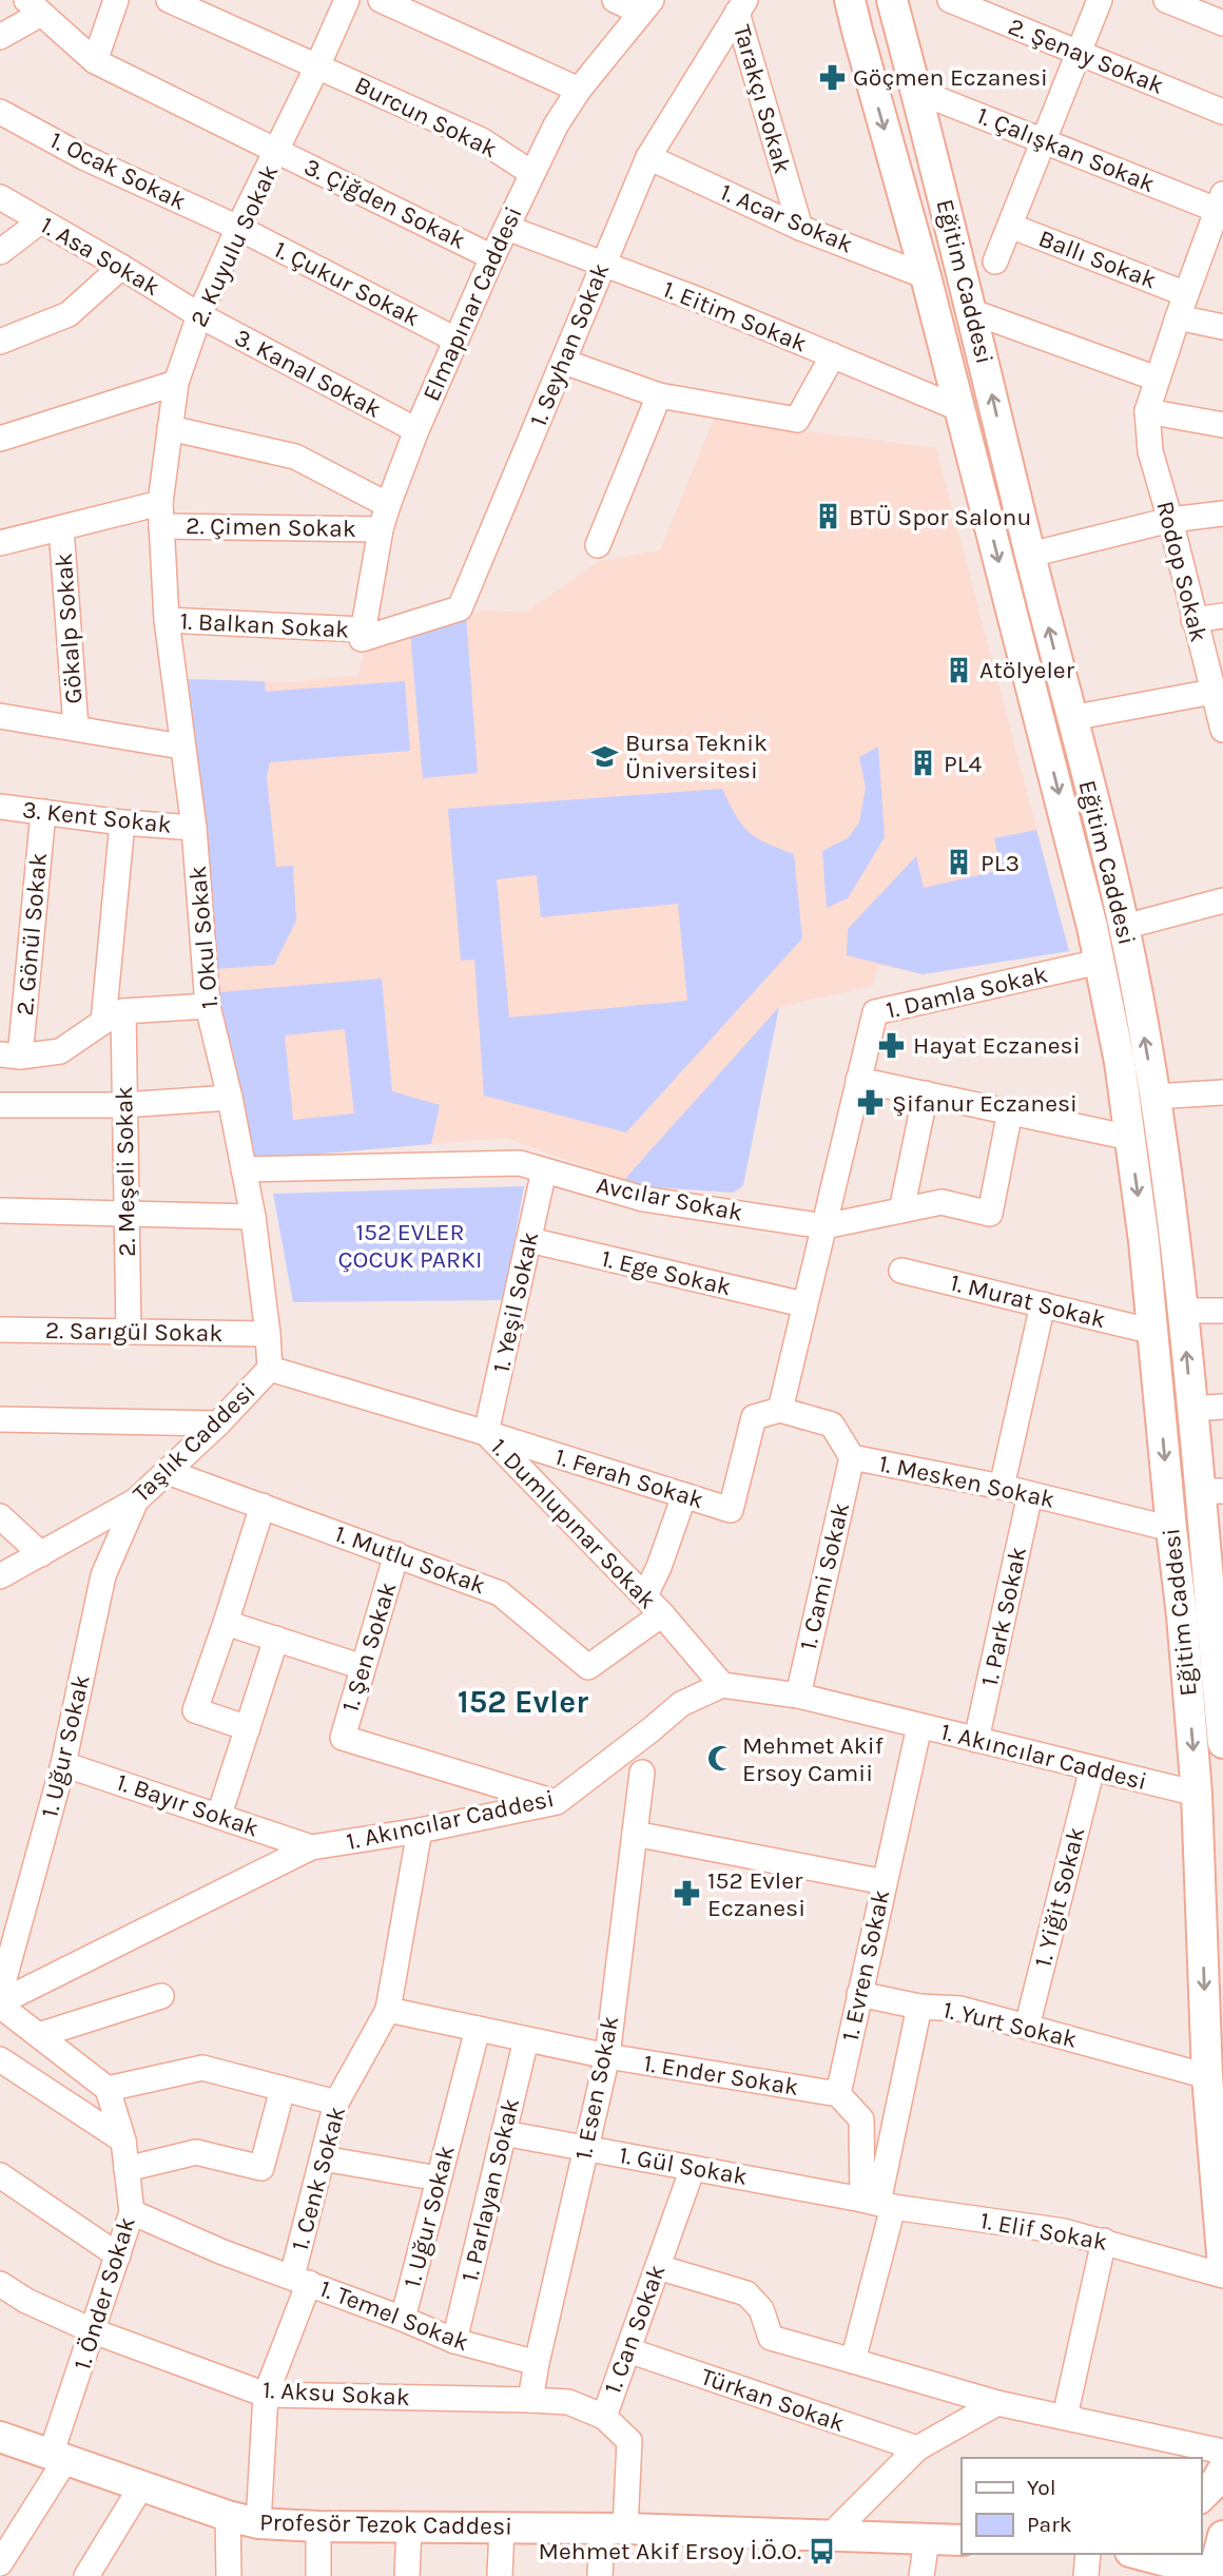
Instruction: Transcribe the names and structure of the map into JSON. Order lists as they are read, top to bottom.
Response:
{
  "streets": {
    "main road": ["Eğitim Caddesi", "Profesör Tezok Caddesi"],
    "street": [
      "2. Şenay Sokak",
      "Tarakçı Sokak",
      "Burcun Sokak",
      "1. Çalışkan Sokak",
      "1. Ocak Sokak",
      "3. Çiğden Sokak",
      "1. Acar Sokak",
      "2. Kuyulu Sokak",
      "1. Asa Sokak",
      "Ballı Sokak",
      "1. Çukur Sokak",
      "Elmapınar Caddesi",
      "1. Eitim Sokak",
      "1. Seyhan Sokak",
      "3. Kanal Sokak",
      "2. Çimen Sokak",
      "Rodop Sokak",
      "1. Balkan Sokak",
      "Gökalp Sokak",
      "3. Kent Sokak",
      "2. Gönül Sokak",
      "1. Okul Sokak",
      "1. Damla Sokak",
      "2. Meşeli Sokak",
      "Avcılar Sokak",
      "1. Ege Sokak",
      "1. Murat Sokak",
      "1. Yeşil Sokak",
      "2. Sarıgül Sokak",
      "Taşlık Caddesi",
      "1. Ferah Sokak",
      "1. Mesken Sokak",
      "1. Dumlupınar Sokak",
      "1. Mutlu Sokak",
      "1. Cami Sokak",
      "1. Park Sokak",
      "1. Şen Sokak",
      "1. Uğur Sokak",
      "1. Akıncılar Caddesi",
      "1. Bayır Sokak",
      "1. Yiğit Sokak",
      "1. Evren Sokak",
      "1. Yurt Sokak",
      "1. Ender Sokak",
      "1. Esen Sokak",
      "1. Gül Sokak",
      "1. Cenk Sokak",
      "1. Parlayan Sokak",
      "1. Elif Sokak",
      "1. Önder Sokak",
      "1. Temel Sokak",
      "1. Can Sokak",
      "1. Aksu Sokak",
      "Türkan Sokak"
    ]
  },
  "crossings": [
    ["Tarakçı Sokak", "1. Acar Sokak"],
    ["Tarakçı Sokak", "1. Seyhan Sokak"],
    ["Burcun Sokak", "2. Kuyulu Sokak"],
    ["Burcun Sokak", "Elmapınar Caddesi"],
    ["1. Çalışkan Sokak", "Eğitim Caddesi"],
    ["1. Ocak Sokak", "2. Kuyulu Sokak"],
    ["1. Ocak Sokak", "1. Çukur Sokak"],
    ["3. Çiğden Sokak", "2. Kuyulu Sokak"],
    ["3. Çiğden Sokak", "Elmapınar Caddesi"],
    ["1. Acar Sokak", "Eğitim Caddesi"],
    ["1. Acar Sokak", "1. Seyhan Sokak"],
    ["2. Kuyulu Sokak", "1. Asa Sokak"],
    ["2. Kuyulu Sokak", "1. Çukur Sokak"],
    ["2. Kuyulu Sokak", "3. Kanal Sokak"],
    ["2. Kuyulu Sokak", "2. Çimen Sokak"],
    ["2. Kuyulu Sokak", "1. Okul Sokak"],
    ["1. Asa Sokak", "3. Kanal Sokak"],
    ["Eğitim Caddesi", "1. Eitim Sokak"],
    ["Eğitim Caddesi", "1. Damla Sokak"],
    ["Eğitim Caddesi", "1. Murat Sokak"],
    ["Eğitim Caddesi", "1. Mesken Sokak"],
    ["Eğitim Caddesi", "1. Akıncılar Caddesi"],
    ["Eğitim Caddesi", "1. Yurt Sokak"],
    ["1. Çukur Sokak", "Elmapınar Caddesi"],
    ["Elmapınar Caddesi", "1. Eitim Sokak"],
    ["Elmapınar Caddesi", "1. Seyhan Sokak"],
    ["Elmapınar Caddesi", "3. Kanal Sokak"],
    ["Elmapınar Caddesi", "2. Çimen Sokak"],
    ["Elmapınar Caddesi", "1. Balkan Sokak"],
    ["1. Eitim Sokak", "1. Seyhan Sokak"],
    ["1. Seyhan Sokak", "1. Balkan Sokak"],
    ["2. Çimen Sokak", "Gökalp Sokak"],
    ["2. Çimen Sokak", "1. Okul Sokak"],
    ["1. Balkan Sokak", "1. Okul Sokak"],
    ["3. Kent Sokak", "2. Gönül Sokak"],
    ["3. Kent Sokak", "1. Okul Sokak"],
    ["3. Kent Sokak", "2. Meşeli Sokak"],
    ["1. Okul Sokak", "Avcılar Sokak"],
    ["1. Okul Sokak", "2. Sarıgül Sokak"],
    ["1. Okul Sokak", "Taşlık Caddesi"],
    ["1. Okul Sokak", "1. Dumlupınar Sokak"],
    ["1. Damla Sokak", "Avcılar Sokak"],
    ["2. Meşeli Sokak", "2. Sarıgül Sokak"],
    ["Avcılar Sokak", "1. Yeşil Sokak"],
    ["1. Ege Sokak", "1. Yeşil Sokak"],
    ["1. Yeşil Sokak", "1. Ferah Sokak"],
    ["1. Yeşil Sokak", "1. Dumlupınar Sokak"],
    ["Taşlık Caddesi", "1. Dumlupınar Sokak"],
    ["Taşlık Caddesi", "1. Mutlu Sokak"],
    ["Taşlık Caddesi", "1. Uğur Sokak"],
    ["1. Ferah Sokak", "1. Mesken Sokak"],
    ["1. Ferah Sokak", "1. Dumlupınar Sokak"],
    ["1. Mesken Sokak", "1. Cami Sokak"],
    ["1. Mesken Sokak", "1. Park Sokak"],
    ["1. Dumlupınar Sokak", "1. Mutlu Sokak"],
    ["1. Dumlupınar Sokak", "1. Akıncılar Caddesi"],
    ["1. Mutlu Sokak", "1. Şen Sokak"],
    ["1. Cami Sokak", "1. Akıncılar Caddesi"],
    ["1. Park Sokak", "1. Akıncılar Caddesi"],
    ["1. Şen Sokak", "1. Akıncılar Caddesi"],
    ["1. Uğur Sokak", "1. Bayır Sokak"],
    ["1. Uğur Sokak", "1. Ender Sokak"],
    ["1. Uğur Sokak", "1. Temel Sokak"],
    ["1. Akıncılar Caddesi", "1. Bayır Sokak"],
    ["1. Akıncılar Caddesi", "1. Yiğit Sokak"],
    ["1. Akıncılar Caddesi", "1. Evren Sokak"],
    ["1. Akıncılar Caddesi", "1. Cenk Sokak"],
    ["1. Yiğit Sokak", "1. Yurt Sokak"],
    ["1. Evren Sokak", "1. Ender Sokak"],
    ["1. Yurt Sokak", "1. Gül Sokak"],
    ["1. Yurt Sokak", "1. Elif Sokak"],
    ["1. Ender Sokak", "1. Esen Sokak"],
    ["1. Ender Sokak", "1. Cenk Sokak"],
    ["1. Ender Sokak", "1. Parlayan Sokak"],
    ["1. Esen Sokak", "1. Gül Sokak"],
    ["1. Esen Sokak", "1. Temel Sokak"],
    ["1. Esen Sokak", "1. Aksu Sokak"],
    ["1. Gül Sokak", "1. Parlayan Sokak"],
    ["1. Gül Sokak", "1. Elif Sokak"],
    ["1. Gül Sokak", "1. Can Sokak"],
    ["1. Cenk Sokak", "1. Temel Sokak"],
    ["1. Cenk Sokak", "1. Aksu Sokak"],
    ["1. Cenk Sokak", "Profesör Tezok Caddesi"],
    ["1. Parlayan Sokak", "1. Temel Sokak"],
    ["1. Önder Sokak", "1. Temel Sokak"],
    ["1. Önder Sokak", "1. Aksu Sokak"],
    ["1. Önder Sokak", "Profesör Tezok Caddesi"],
    ["1. Can Sokak", "1. Aksu Sokak"],
    ["1. Can Sokak", "Türkan Sokak"],
    ["1. Can Sokak", "Profesör Tezok Caddesi"]
  ],
  "districts": ["152 Evler"],
  "parks": ["152 EVLER ÇOCUK PARKI"],
  "places": {
    "pharmacy": [
      "Göçmen Eczanesi",
      "Hayat Eczanesi",
      "Şifanur Eczanesi",
      "152 Evler Eczanesi"
    ],
    "building": [
      "BTÜ Spor Salonu",
      "Atölyeler",
      "PL4",
      "PL3"
    ],
    "school or university": ["Bursa Teknik Üniversitesi"],
    "mosque": ["Mehmet Akif Ersoy Camii"],
    "bus stop": ["Mehmet Akif Ersoy İ.Ö.O."]
  },
  "legend": ["Yol", "Park"]
}
